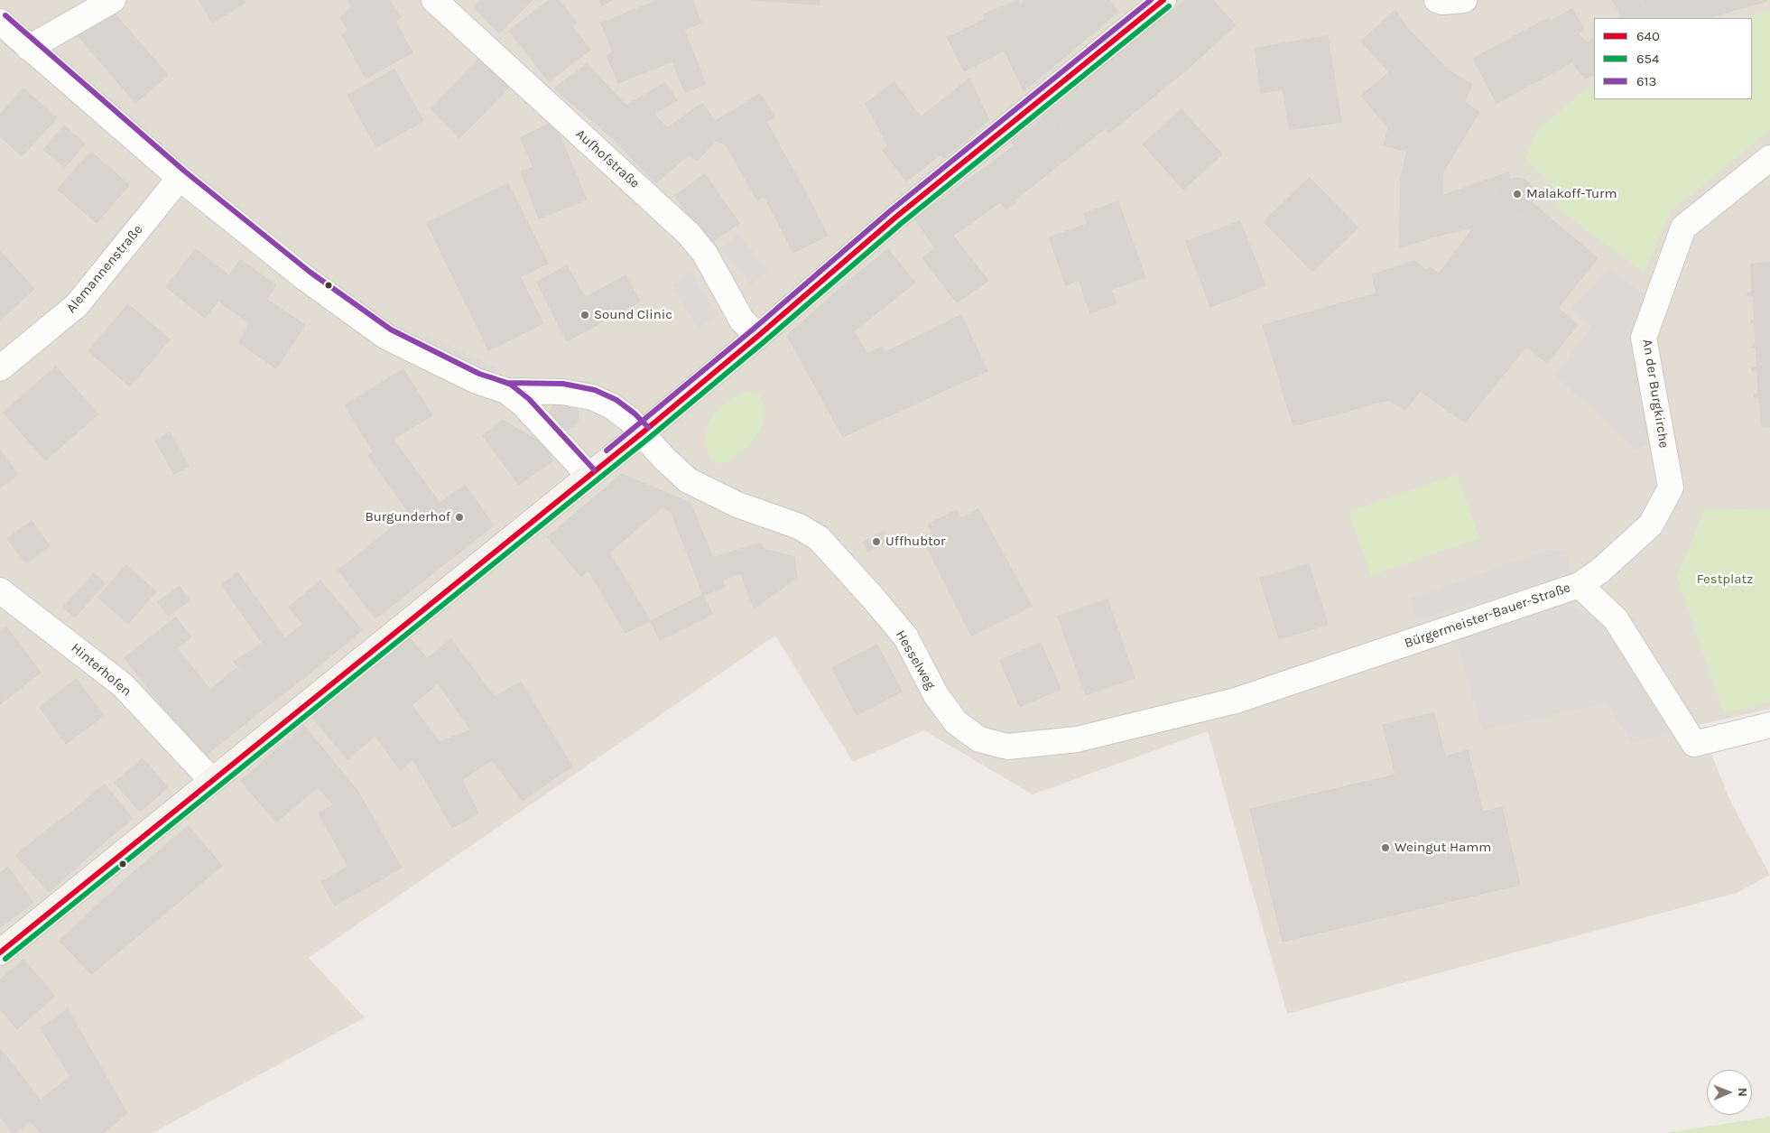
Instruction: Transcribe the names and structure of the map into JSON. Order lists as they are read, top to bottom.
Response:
{
  "streets": {
    "street": [
      "Aufhofstraße",
      "Alemannenstraße",
      "An der Burgkirche",
      "Bürgermeister-Bauer-Straße",
      "Hesselweg",
      "Hinterhofen"
    ]
  },
  "crossings": [
    ["An der Burgkirche", "Bürgermeister-Bauer-Straße"],
    ["Bürgermeister-Bauer-Straße", "Hesselweg"]
  ],
  "parks": ["Festplatz"],
  "places": [
    "Malakoff-Turm",
    "Sound Clinic",
    "Burgunderhof",
    "Uffhubtor",
    "Weingut Hamm"
  ],
  "lines": ["transit line 640", "transit line 613", "transit line 654"],
  "legend": ["640", "654", "613"],
  "north": "right"
}
